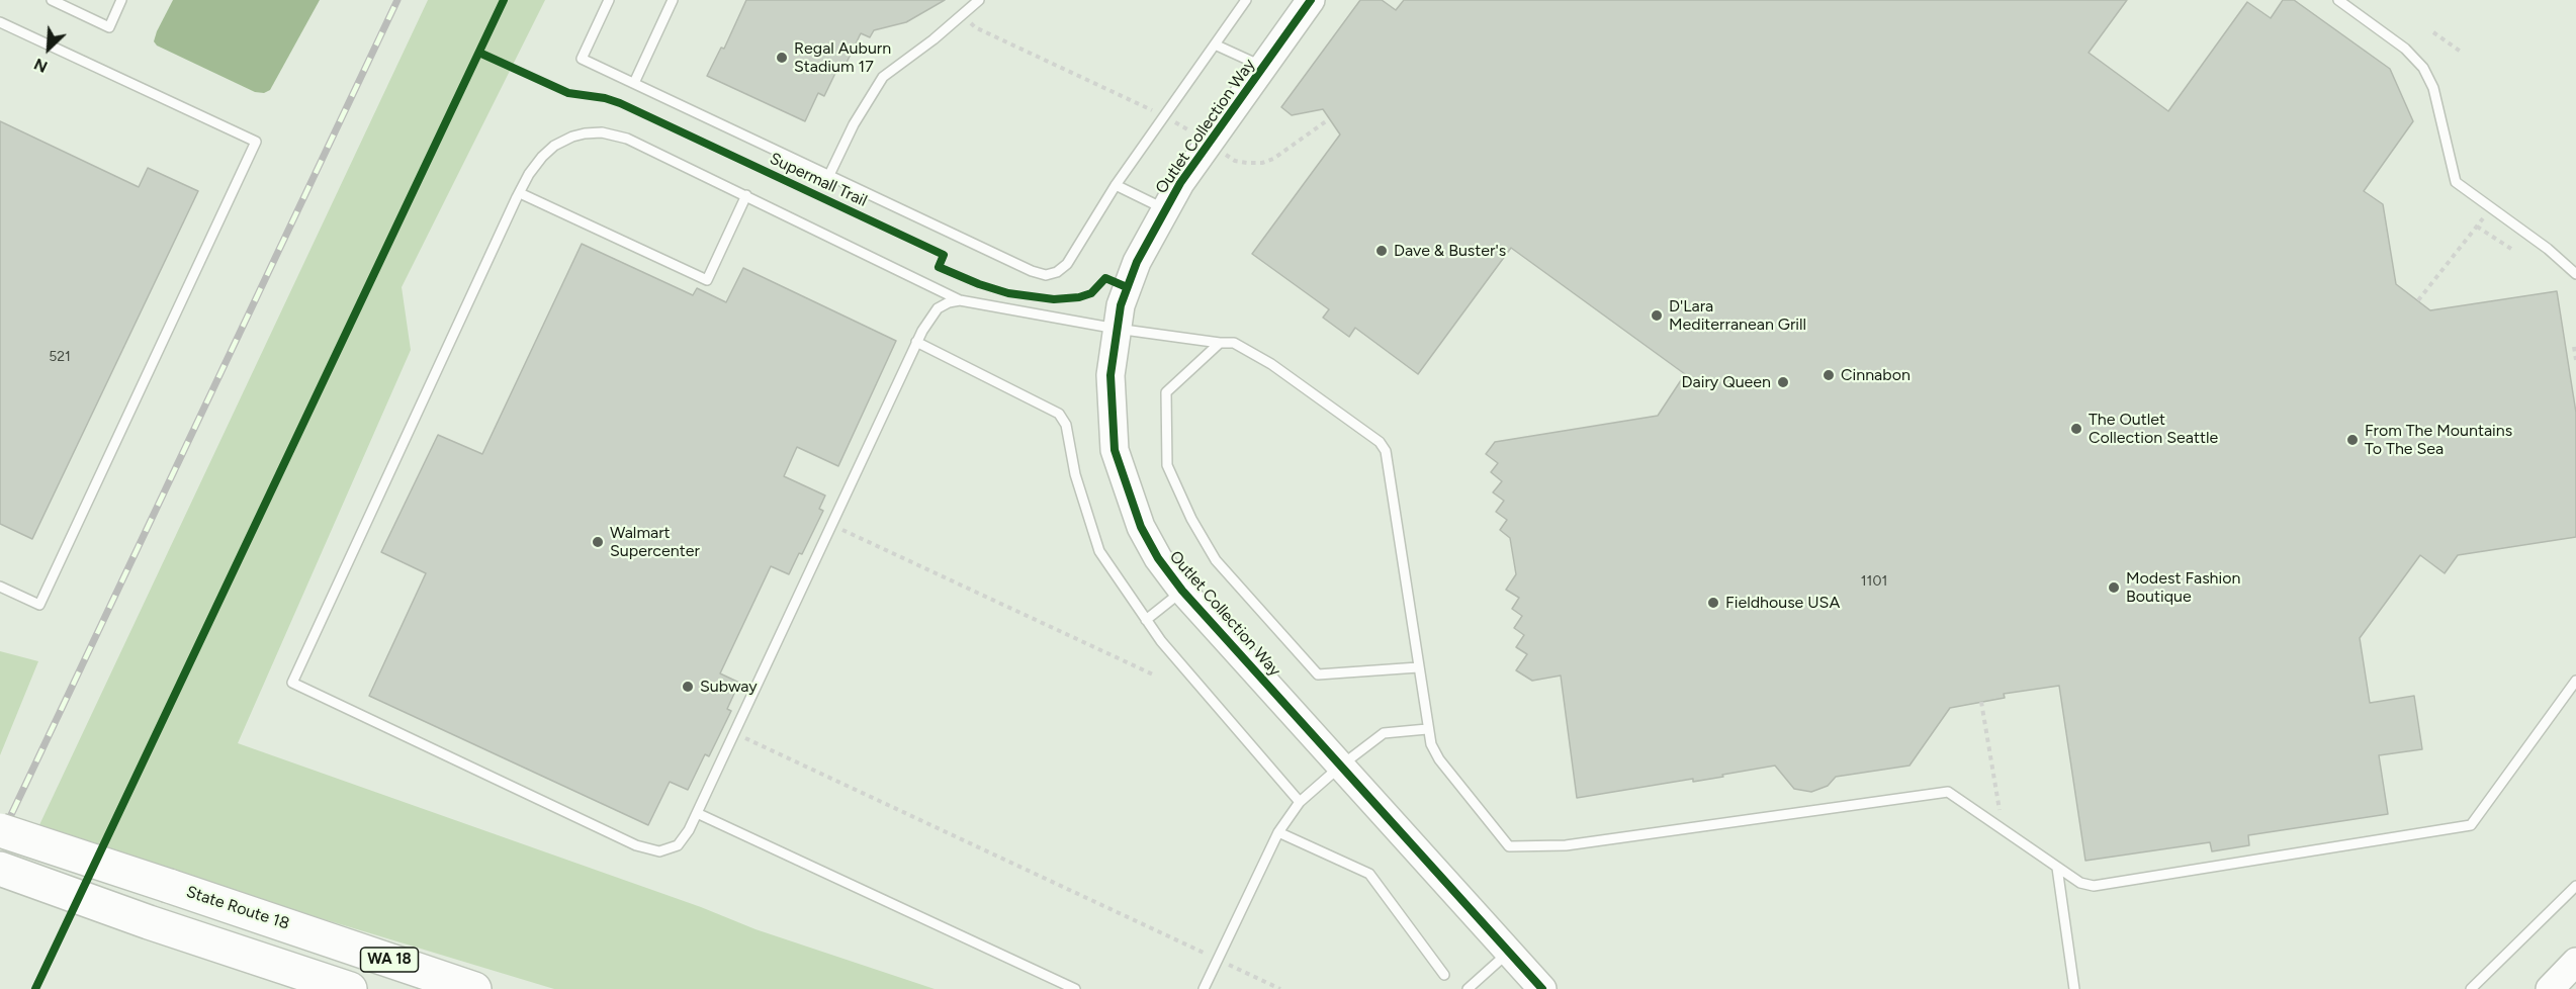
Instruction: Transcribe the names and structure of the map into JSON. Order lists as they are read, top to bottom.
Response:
{
  "streets": {
    "highway": ["State Route 18", "WA 18"],
    "street": ["Outlet Collection Way"],
    "cycle path": ["Supermall Trail"]
  },
  "places": [
    "Regal Auburn Stadium 17",
    "Dave & Buster's",
    "D'Lara Mediterranean Grill",
    "Cinnabon",
    "Dairy Queen",
    "The Outlet Collection Seattle",
    "From The Mountains To The Sea",
    "Walmart Supercenter",
    "Modest Fashion Boutique",
    "Fieldhouse USA",
    "Subway"
  ],
  "house_numbers": ["521", "1101"],
  "north": "bottom left"
}
